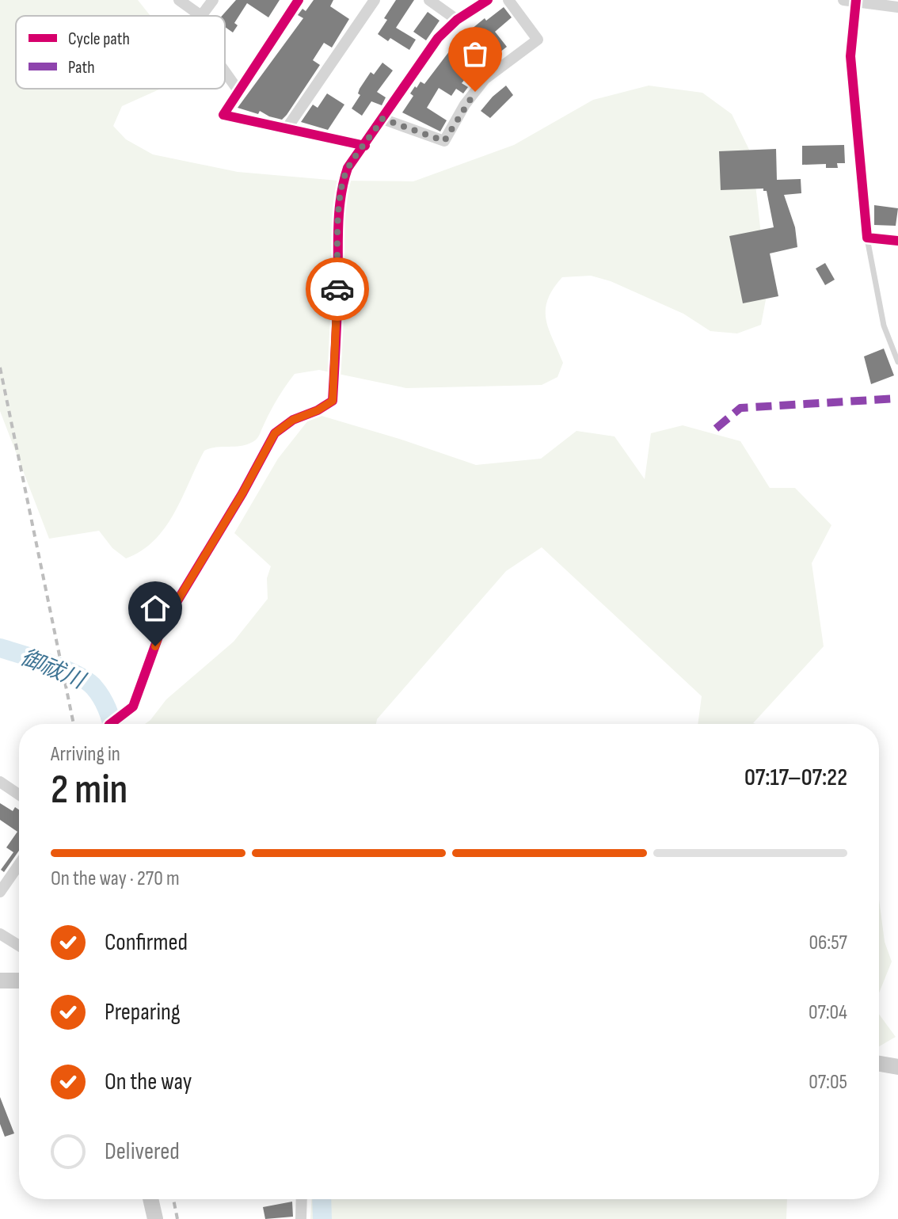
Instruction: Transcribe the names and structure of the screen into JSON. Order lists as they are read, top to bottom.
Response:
{
  "water": ["御祓川"],
  "legend": ["Cycle path", "Path"],
  "page": {
    "heading": ["2 min", "Arriving in", "07:17–07:22"],
    "bar": "On the way · 270 m",
    "list": [
      ["Confirmed", "06:57"],
      ["Preparing", "07:04"],
      ["On the way", "07:05"],
      "Delivered"
    ]
  }
}
